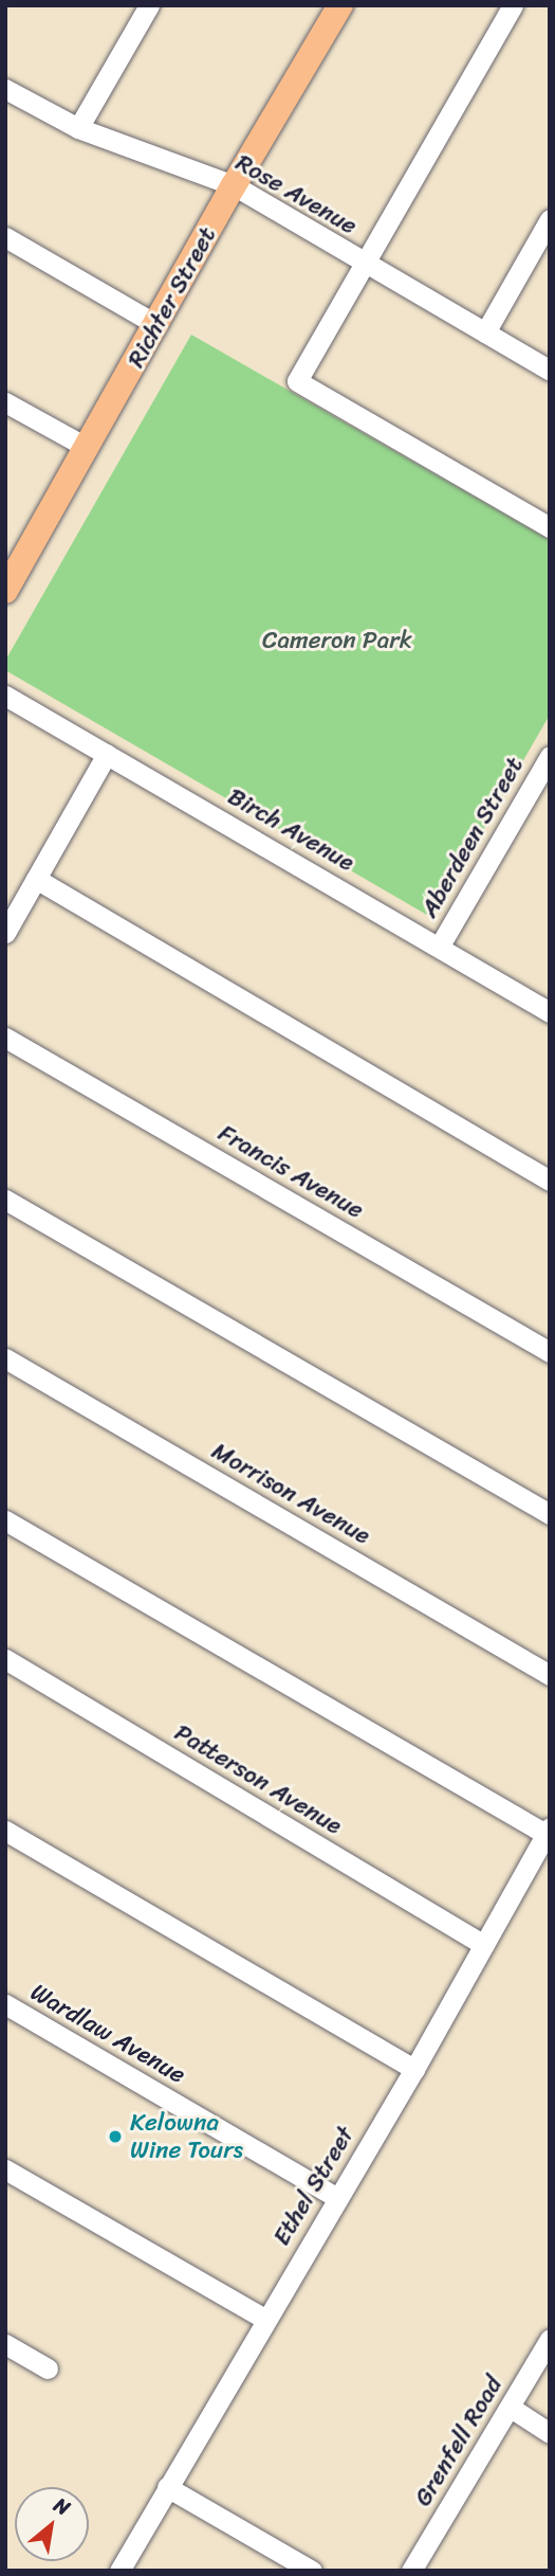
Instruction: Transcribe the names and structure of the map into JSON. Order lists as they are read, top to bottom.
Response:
{
  "streets": {
    "main road": ["Richter Street"],
    "street": [
      "Rose Avenue",
      "Birch Avenue",
      "Aberdeen Street",
      "Francis Avenue",
      "Morrison Avenue",
      "Patterson Avenue",
      "Wardlaw Avenue",
      "Ethel Street",
      "Grenfell Road"
    ]
  },
  "crossings": [
    ["Rose Avenue", "Richter Street"],
    ["Birch Avenue", "Aberdeen Street"],
    ["Patterson Avenue", "Ethel Street"],
    ["Wardlaw Avenue", "Ethel Street"]
  ],
  "parks": ["Cameron Park"],
  "places": ["Kelowna Wine Tours"],
  "north": "top right"
}
